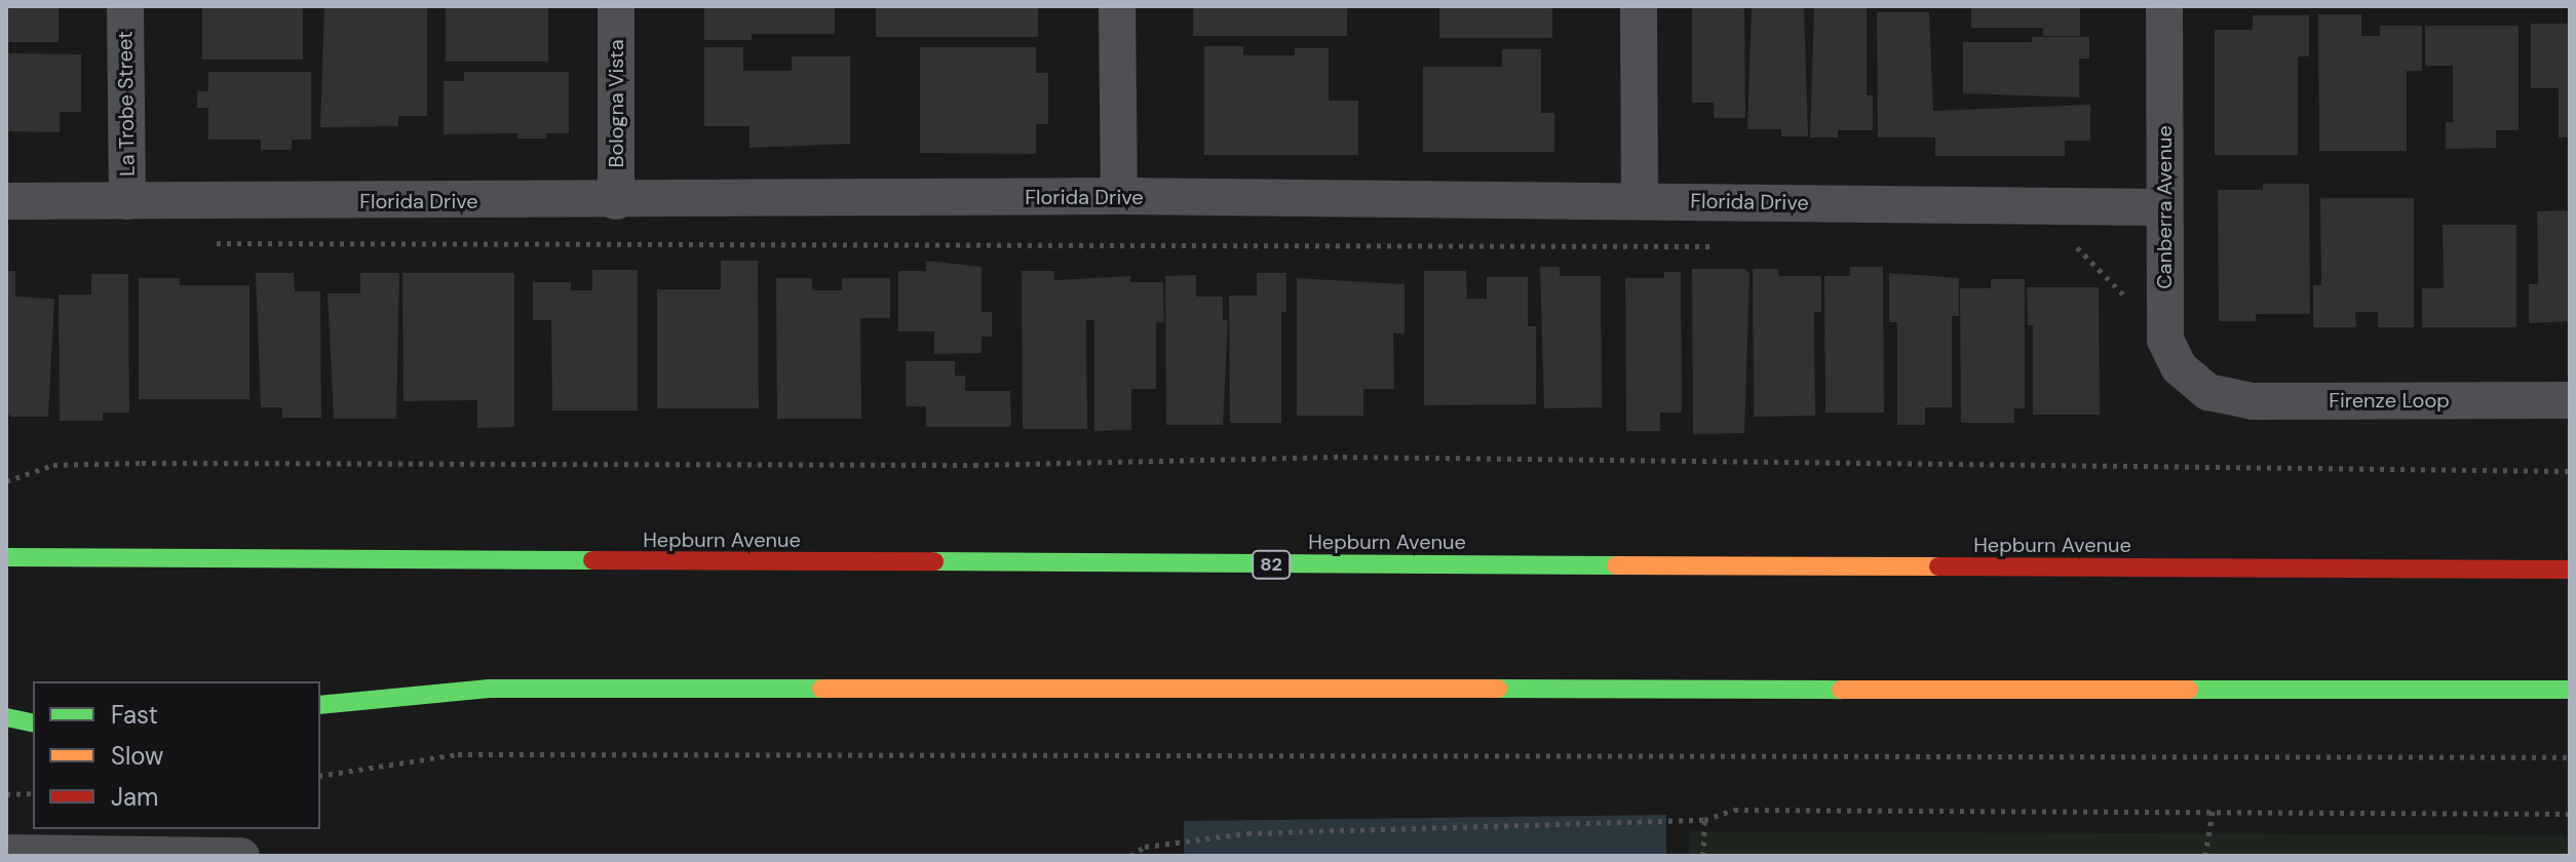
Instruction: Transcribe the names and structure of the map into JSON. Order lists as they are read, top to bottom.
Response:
{
  "streets": {
    "main road": ["Hepburn Avenue", "82"],
    "street": [
      "La Trobe Street",
      "Bologna Vista",
      "Florida Drive",
      "Canberra Avenue",
      "Firenze Loop"
    ]
  },
  "crossings": [
    ["La Trobe Street", "Florida Drive"],
    ["Bologna Vista", "Florida Drive"],
    ["Florida Drive", "Canberra Avenue"],
    ["Canberra Avenue", "Firenze Loop"]
  ],
  "legend": ["Fast", "Slow", "Jam"]
}
